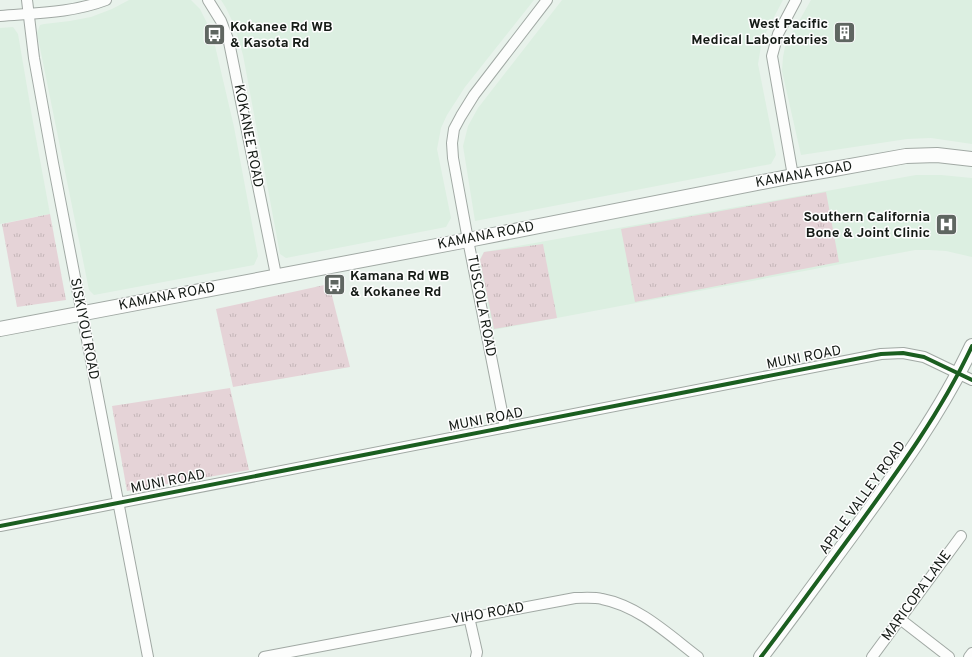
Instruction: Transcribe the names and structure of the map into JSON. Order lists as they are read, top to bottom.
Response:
{
  "streets": {
    "street": [
      "KOKANEE ROAD",
      "KAMANA ROAD",
      "TUSCOLA ROAD",
      "SISKIYOU ROAD",
      "MUNI ROAD",
      "APPLE VALLEY ROAD",
      "MARICOPA LANE",
      "VIHO ROAD"
    ]
  },
  "crossings": [
    ["KOKANEE ROAD", "KAMANA ROAD"],
    ["KAMANA ROAD", "TUSCOLA ROAD"],
    ["KAMANA ROAD", "SISKIYOU ROAD"],
    ["TUSCOLA ROAD", "MUNI ROAD"],
    ["SISKIYOU ROAD", "MUNI ROAD"],
    ["MUNI ROAD", "APPLE VALLEY ROAD"]
  ],
  "places": {
    "building": ["West Pacific Medical Laboratories"],
    "bus stop": ["Kokanee Rd WB & Kasota Rd", "Kamana Rd WB & Kokanee Rd"],
    "hospital": ["Southern California Bone & Joint Clinic"]
  }
}
